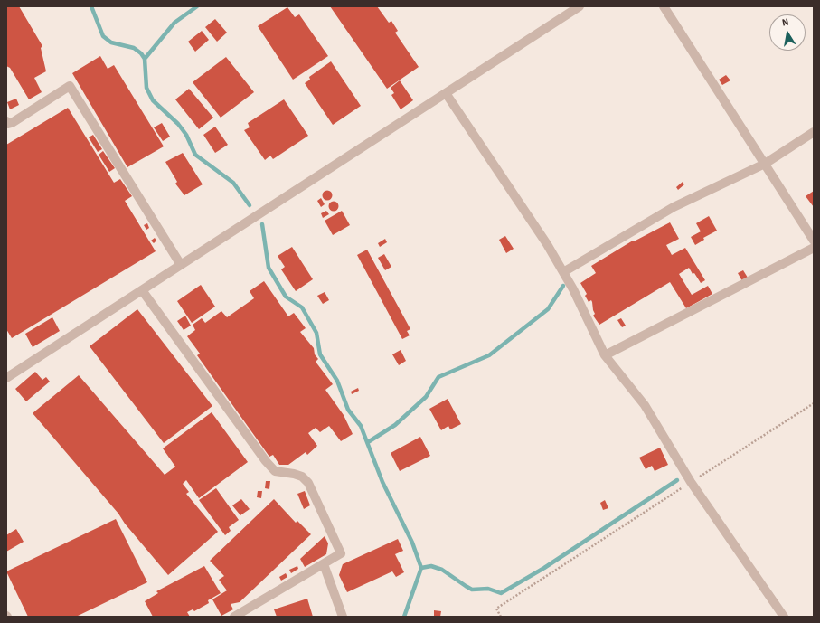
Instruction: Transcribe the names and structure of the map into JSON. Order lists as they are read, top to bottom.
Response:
{
  "north": "top"
}
